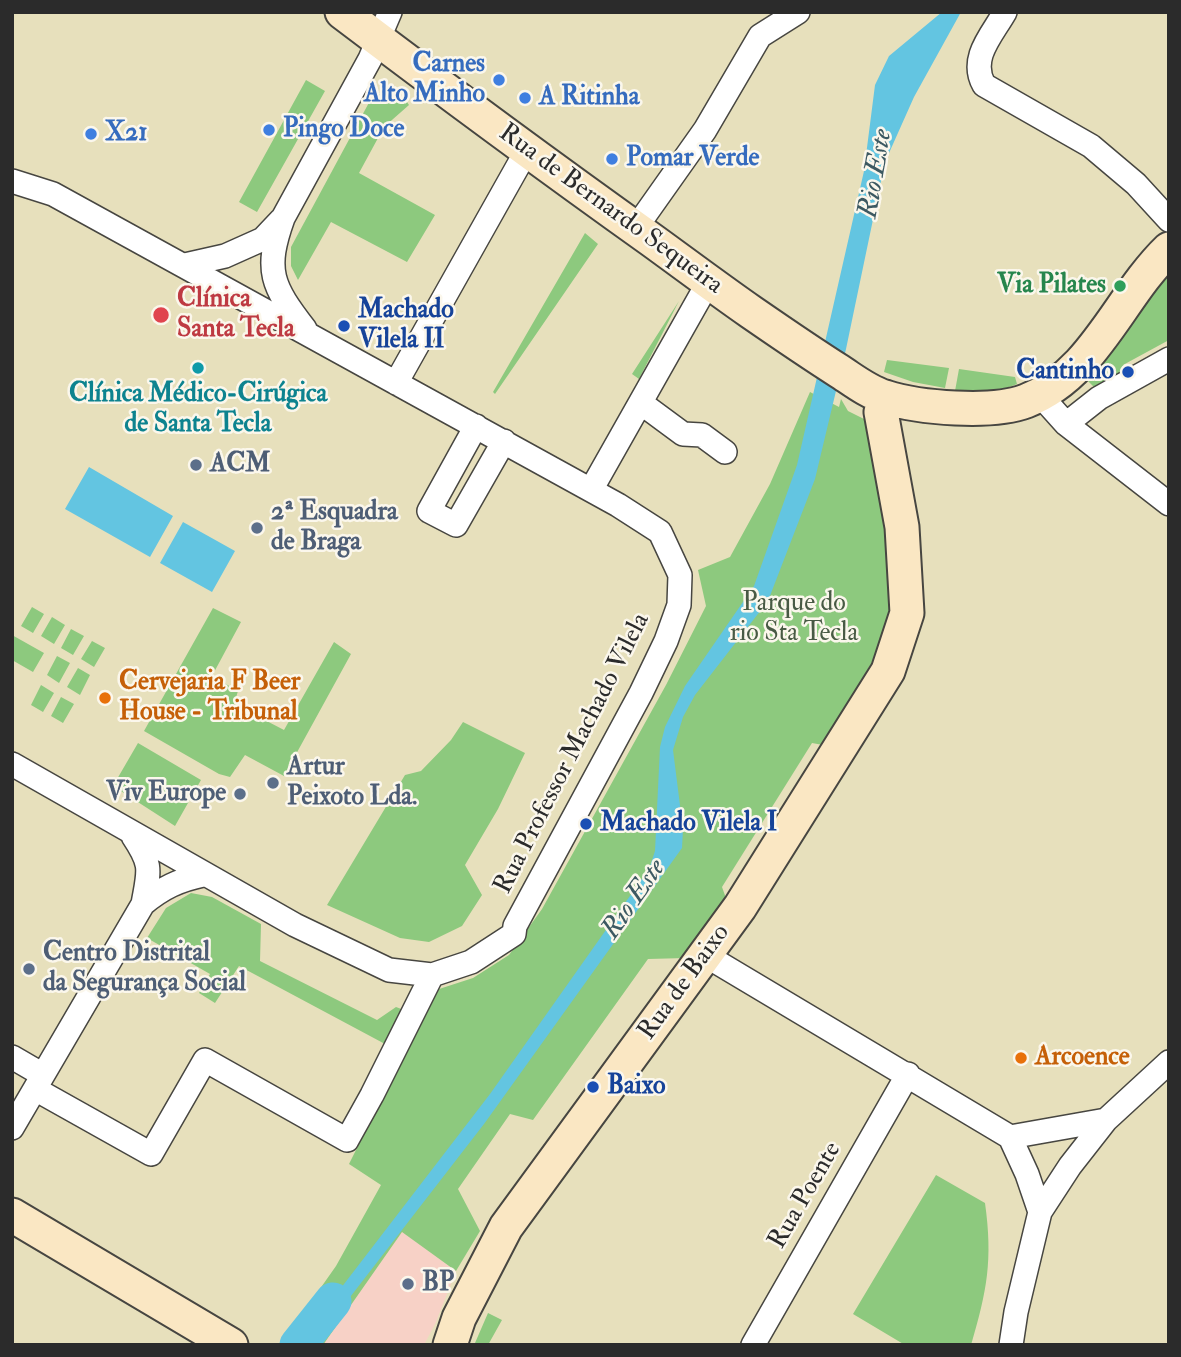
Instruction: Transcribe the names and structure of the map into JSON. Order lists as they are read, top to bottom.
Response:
{
  "streets": {
    "street": [
      "Rua de Bernardo Sequeira",
      "Rua Professor Machado Vilela",
      "Rua de Baixo",
      "Rua Poente"
    ]
  },
  "crossings": [
    ["Rua de Bernardo Sequeira", "Rua Professor Machado Vilela"],
    ["Rua de Bernardo Sequeira", "Rua de Baixo"]
  ],
  "water": ["Rio Este"],
  "parks": ["Parque do rio Sta Tecla"],
  "places": [
    "Carnes Alto Minho",
    "A Ritinha",
    "Pingo Doce",
    "X21",
    "Pomar Verde",
    "Via Pilates",
    "Clínica Santa Tecla",
    "Machado Vilela II",
    "Clínica Médico-Cirúgica de Santa Tecla",
    "Cantinho",
    "ACM",
    "2ª Esquadra de Braga",
    "Cervejaria F Beer House - Tribunal",
    "Artur Peixoto Lda.",
    "Viv Europe",
    "Machado Vilela I",
    "Centro Distrital da Segurança Social",
    "Arcoence",
    "Baixo",
    "BP"
  ]
}
